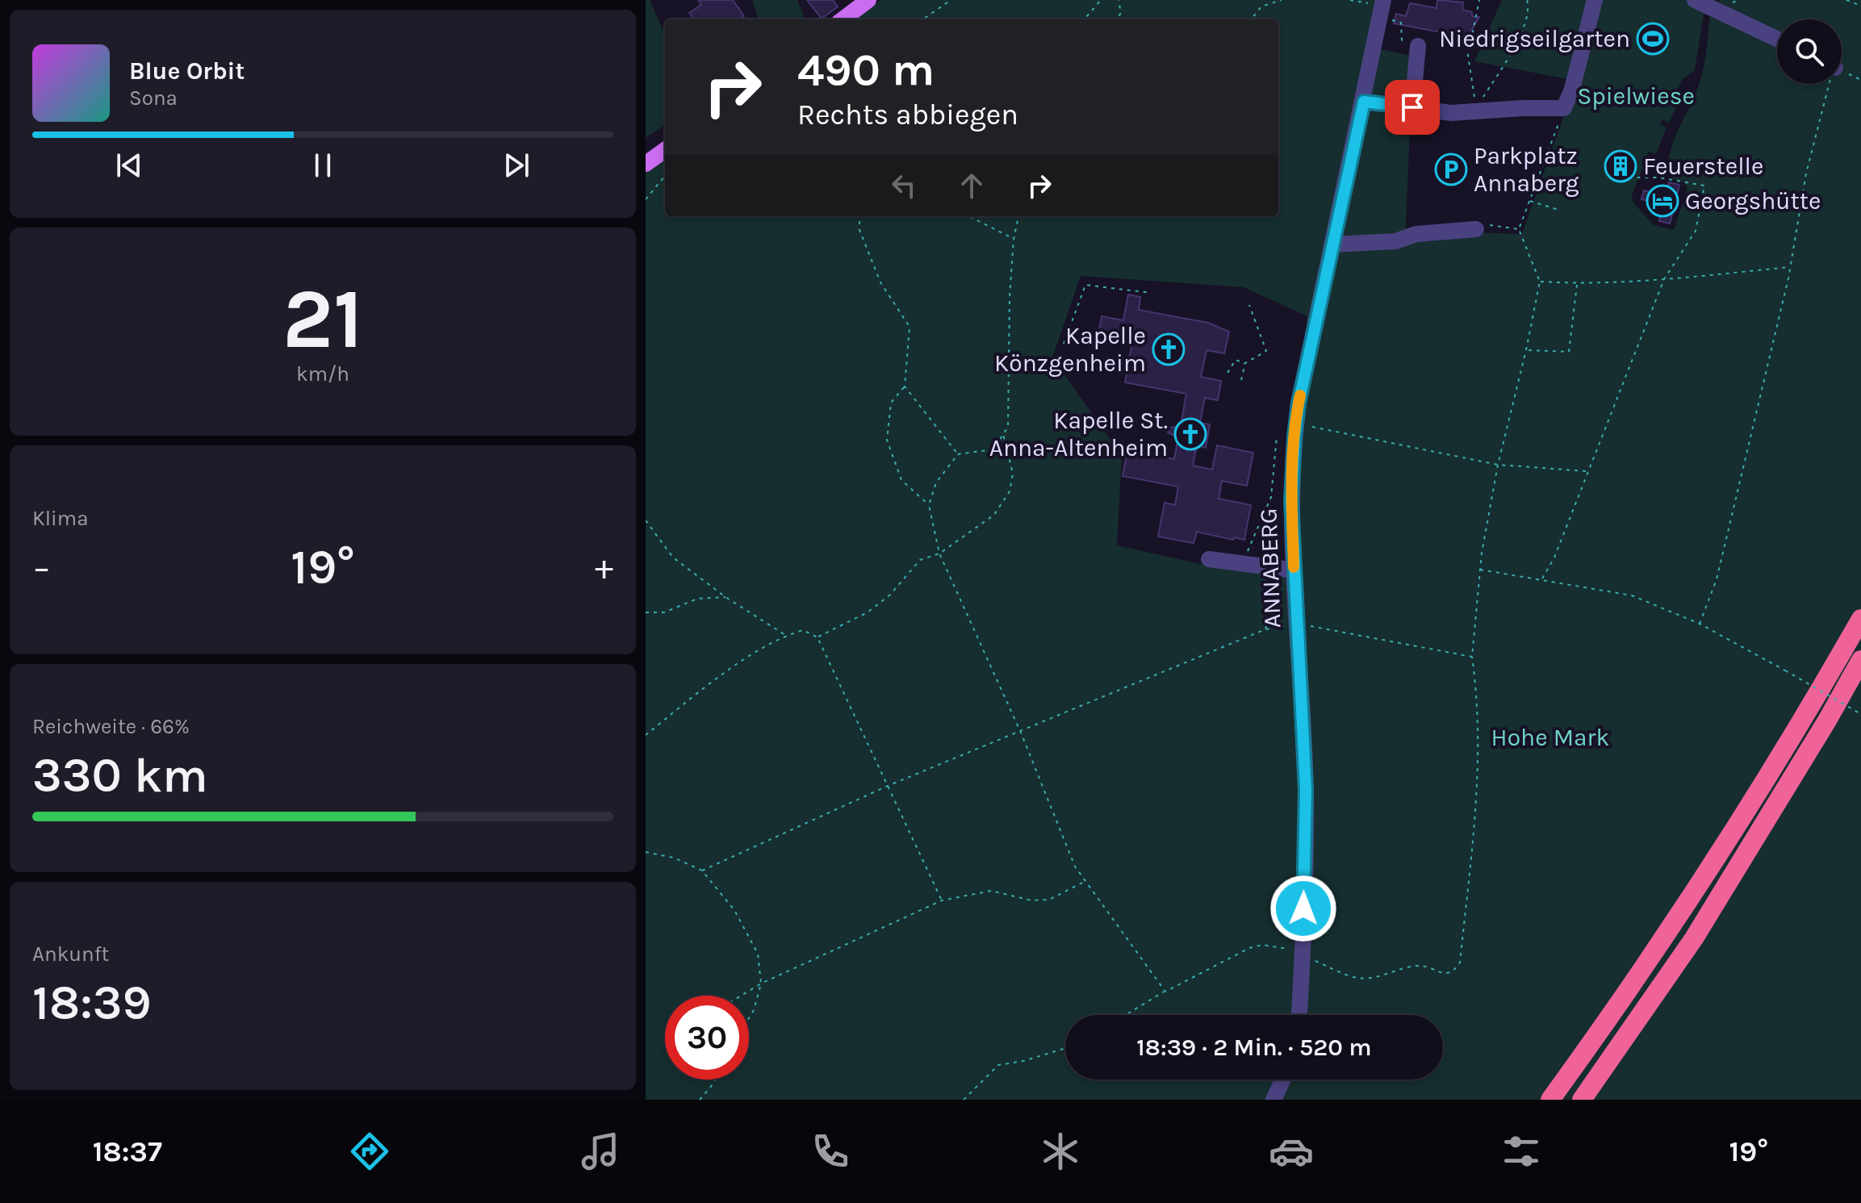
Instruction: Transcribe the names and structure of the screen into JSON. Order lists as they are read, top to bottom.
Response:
{
  "streets": {
    "street": ["ANNABERG"]
  },
  "parks": ["Spielwiese", "Hohe Mark"],
  "places": {
    "sports": ["Niedrigseilgarten"],
    "building": ["Feuerstelle"],
    "parking": ["Parkplatz Annaberg"],
    "hotel": ["Georgshütte"],
    "church": ["Kapelle Könzgenheim", "Kapelle St. Anna-Altenheim"]
  },
  "page": {
    "turn": ["490 m", "Rechts abbiegen"],
    "song": ["Blue Orbit", "Sona"],
    "tile": [
      ["21", "km/h"],
      "Klima",
      ["Reichweite · 66%", "330 km"],
      ["Ankunft", "18:39"]
    ],
    "heat": ["−", "19°", "+"],
    "limit": "30",
    "trip": "18:39 · 2 Min. · 520 m",
    "tabs": ["18:37", "19°"]
  }
}
